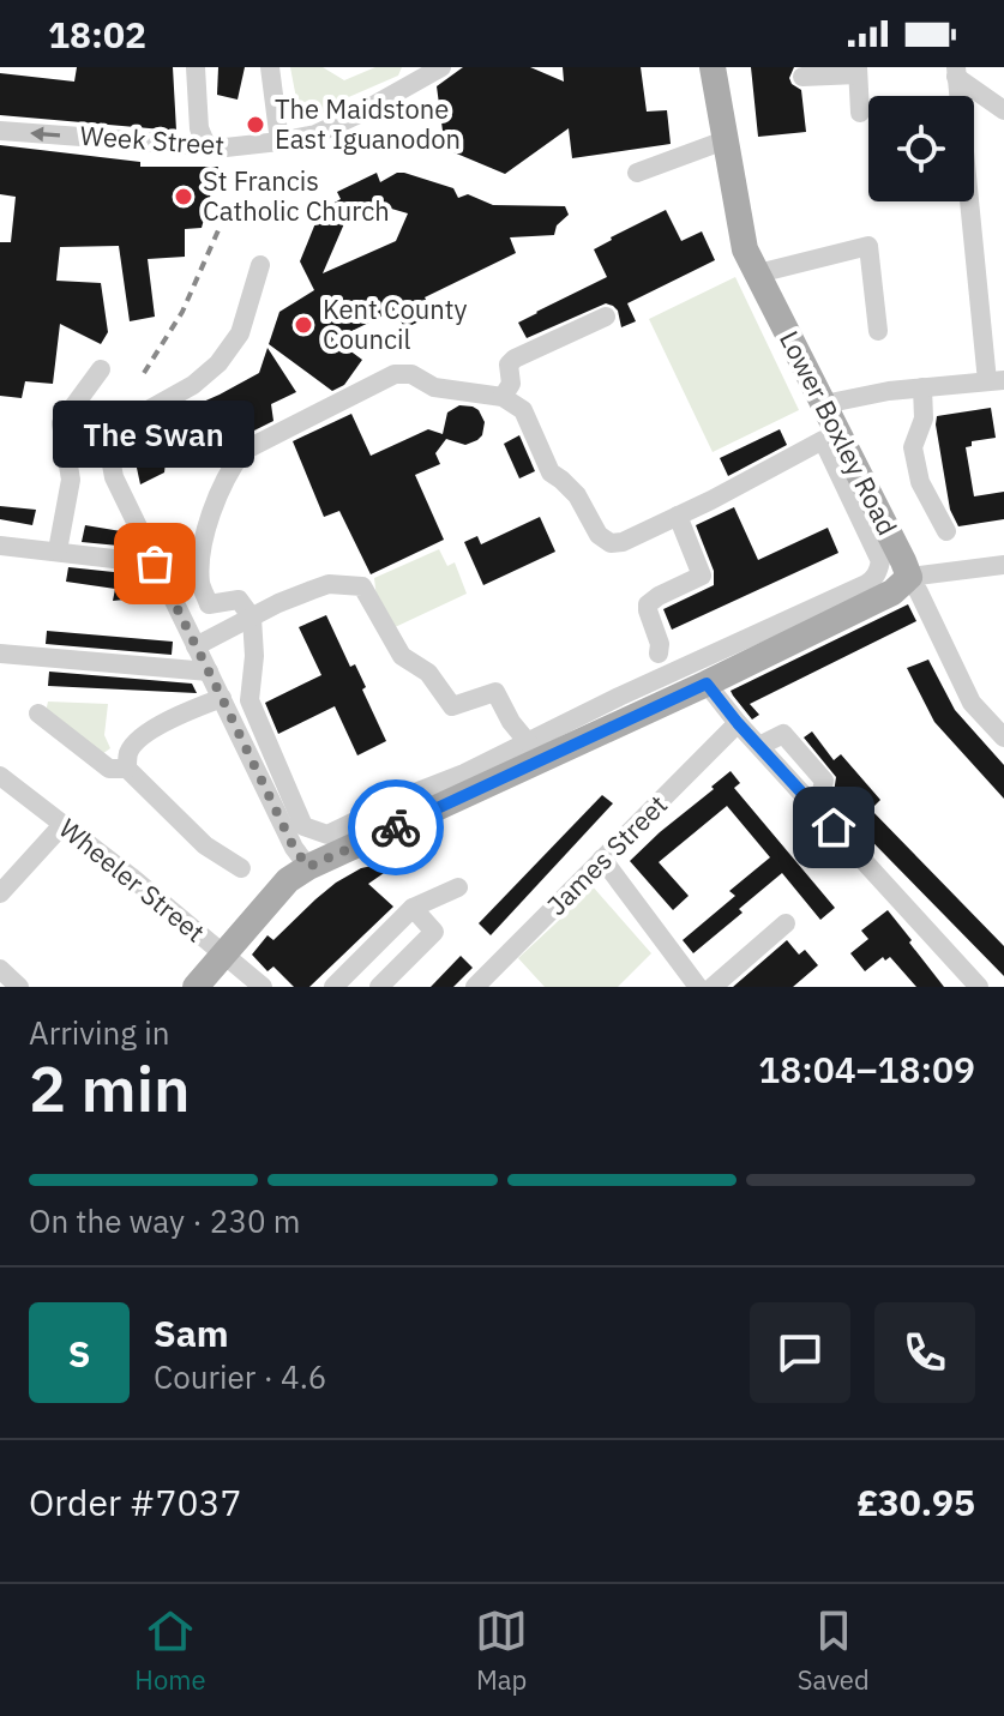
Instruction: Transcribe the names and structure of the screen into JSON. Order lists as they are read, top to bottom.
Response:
{
  "streets": {
    "main road": ["Lower Boxley Road"],
    "street": ["Week Street", "James Street", "Wheeler Street"]
  },
  "one_way": ["Week Street"],
  "places": [
    "The Maidstone East Iguanodon",
    "St Francis Catholic Church",
    "Kent County Council",
    "The Swan"
  ],
  "page": {
    "status": "18:02",
    "bubble": "The Swan",
    "heading": ["2 min", "Arriving in", "18:04–18:09"],
    "panel": [
      "Sam",
      "Courier · 4.6",
      "Order #7037",
      "£30.95"
    ],
    "bar": "On the way · 230 m",
    "round": "S",
    "tabs": ["Home", "Map", "Saved"]
  }
}
